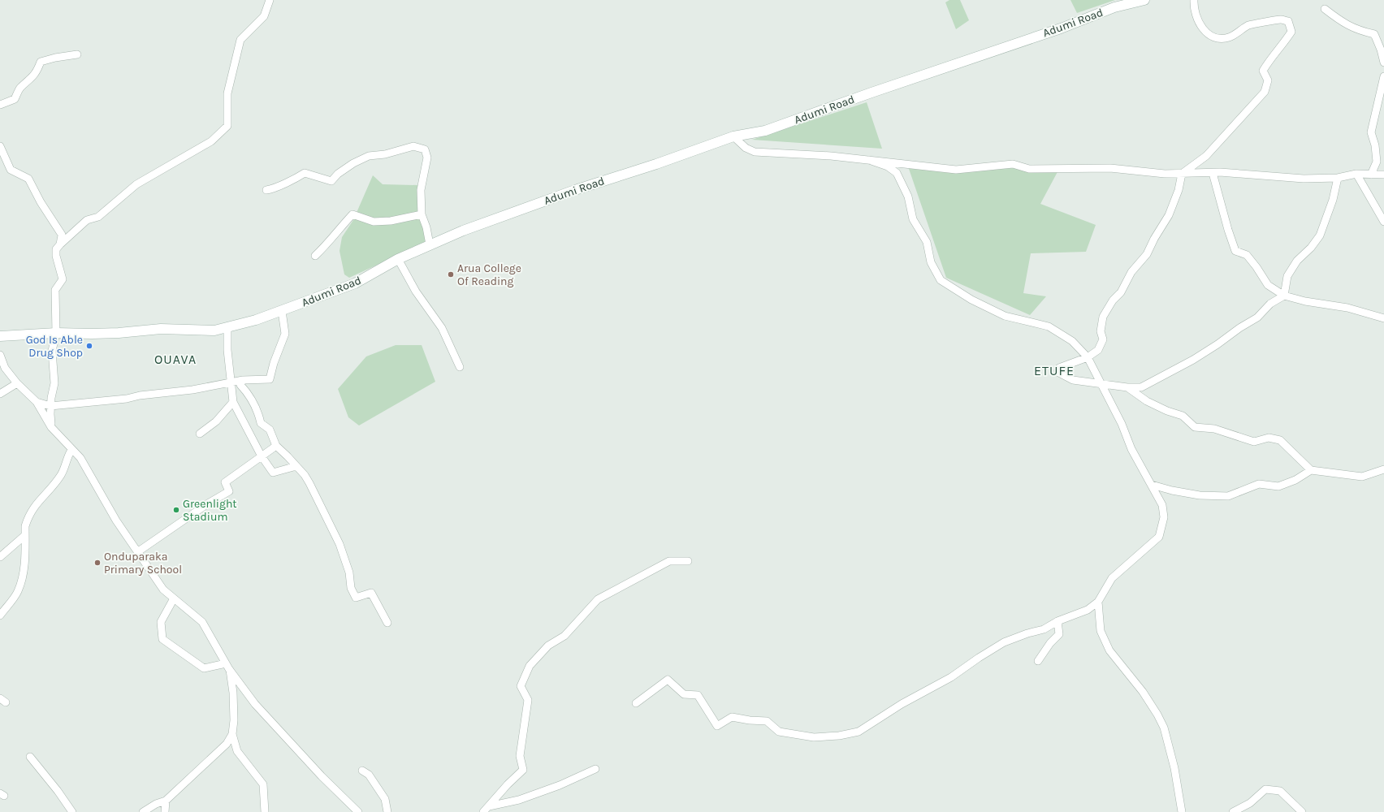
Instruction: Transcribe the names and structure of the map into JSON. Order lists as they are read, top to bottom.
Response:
{
  "streets": {
    "main road": ["Adumi Road"]
  },
  "districts": ["OUAVA", "ETUFE"],
  "places": [
    "Arua College Of Reading",
    "God Is Able Drug Shop",
    "Greenlight Stadium",
    "Onduparaka Primary School"
  ]
}
